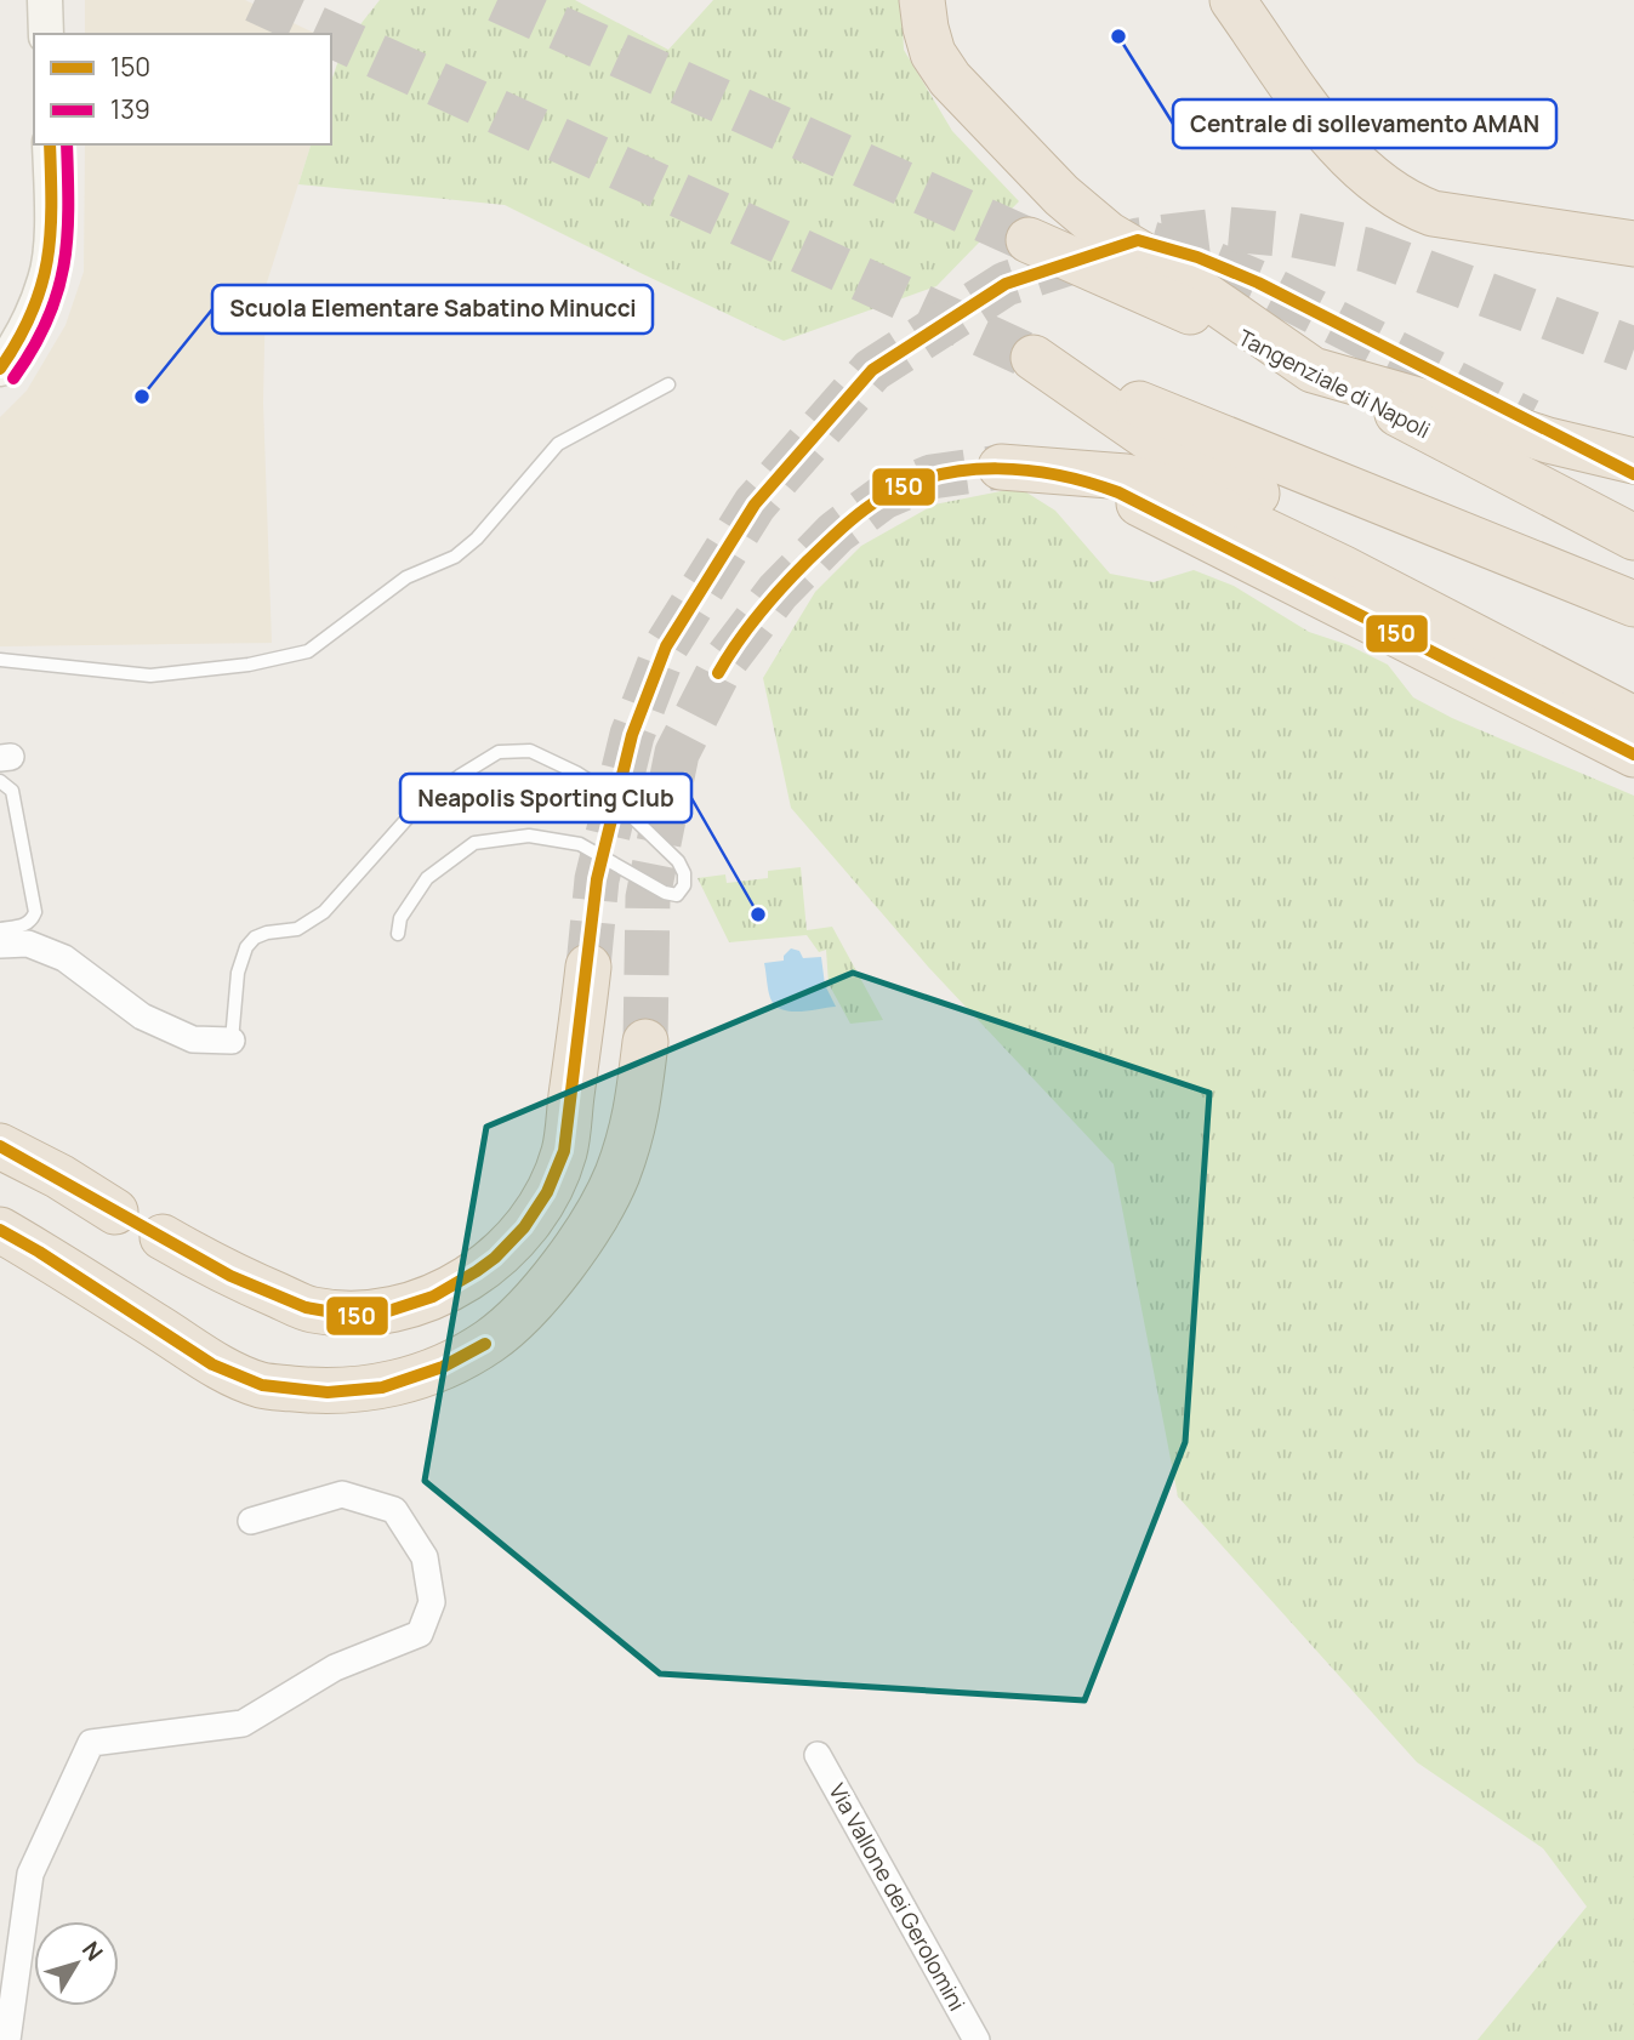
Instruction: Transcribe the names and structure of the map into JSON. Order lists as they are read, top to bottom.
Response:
{
  "streets": {
    "highway": ["Tangenziale di Napoli"],
    "street": ["Via Vallone dei Gerolomini"]
  },
  "places": ["Centrale di sollevamento AMAN", "Scuola Elementare Sabatino Minucci", "Neapolis Sporting Club"],
  "lines": ["transit line 150", "transit line 139"],
  "legend": ["150", "139"],
  "north": "top right"
}
